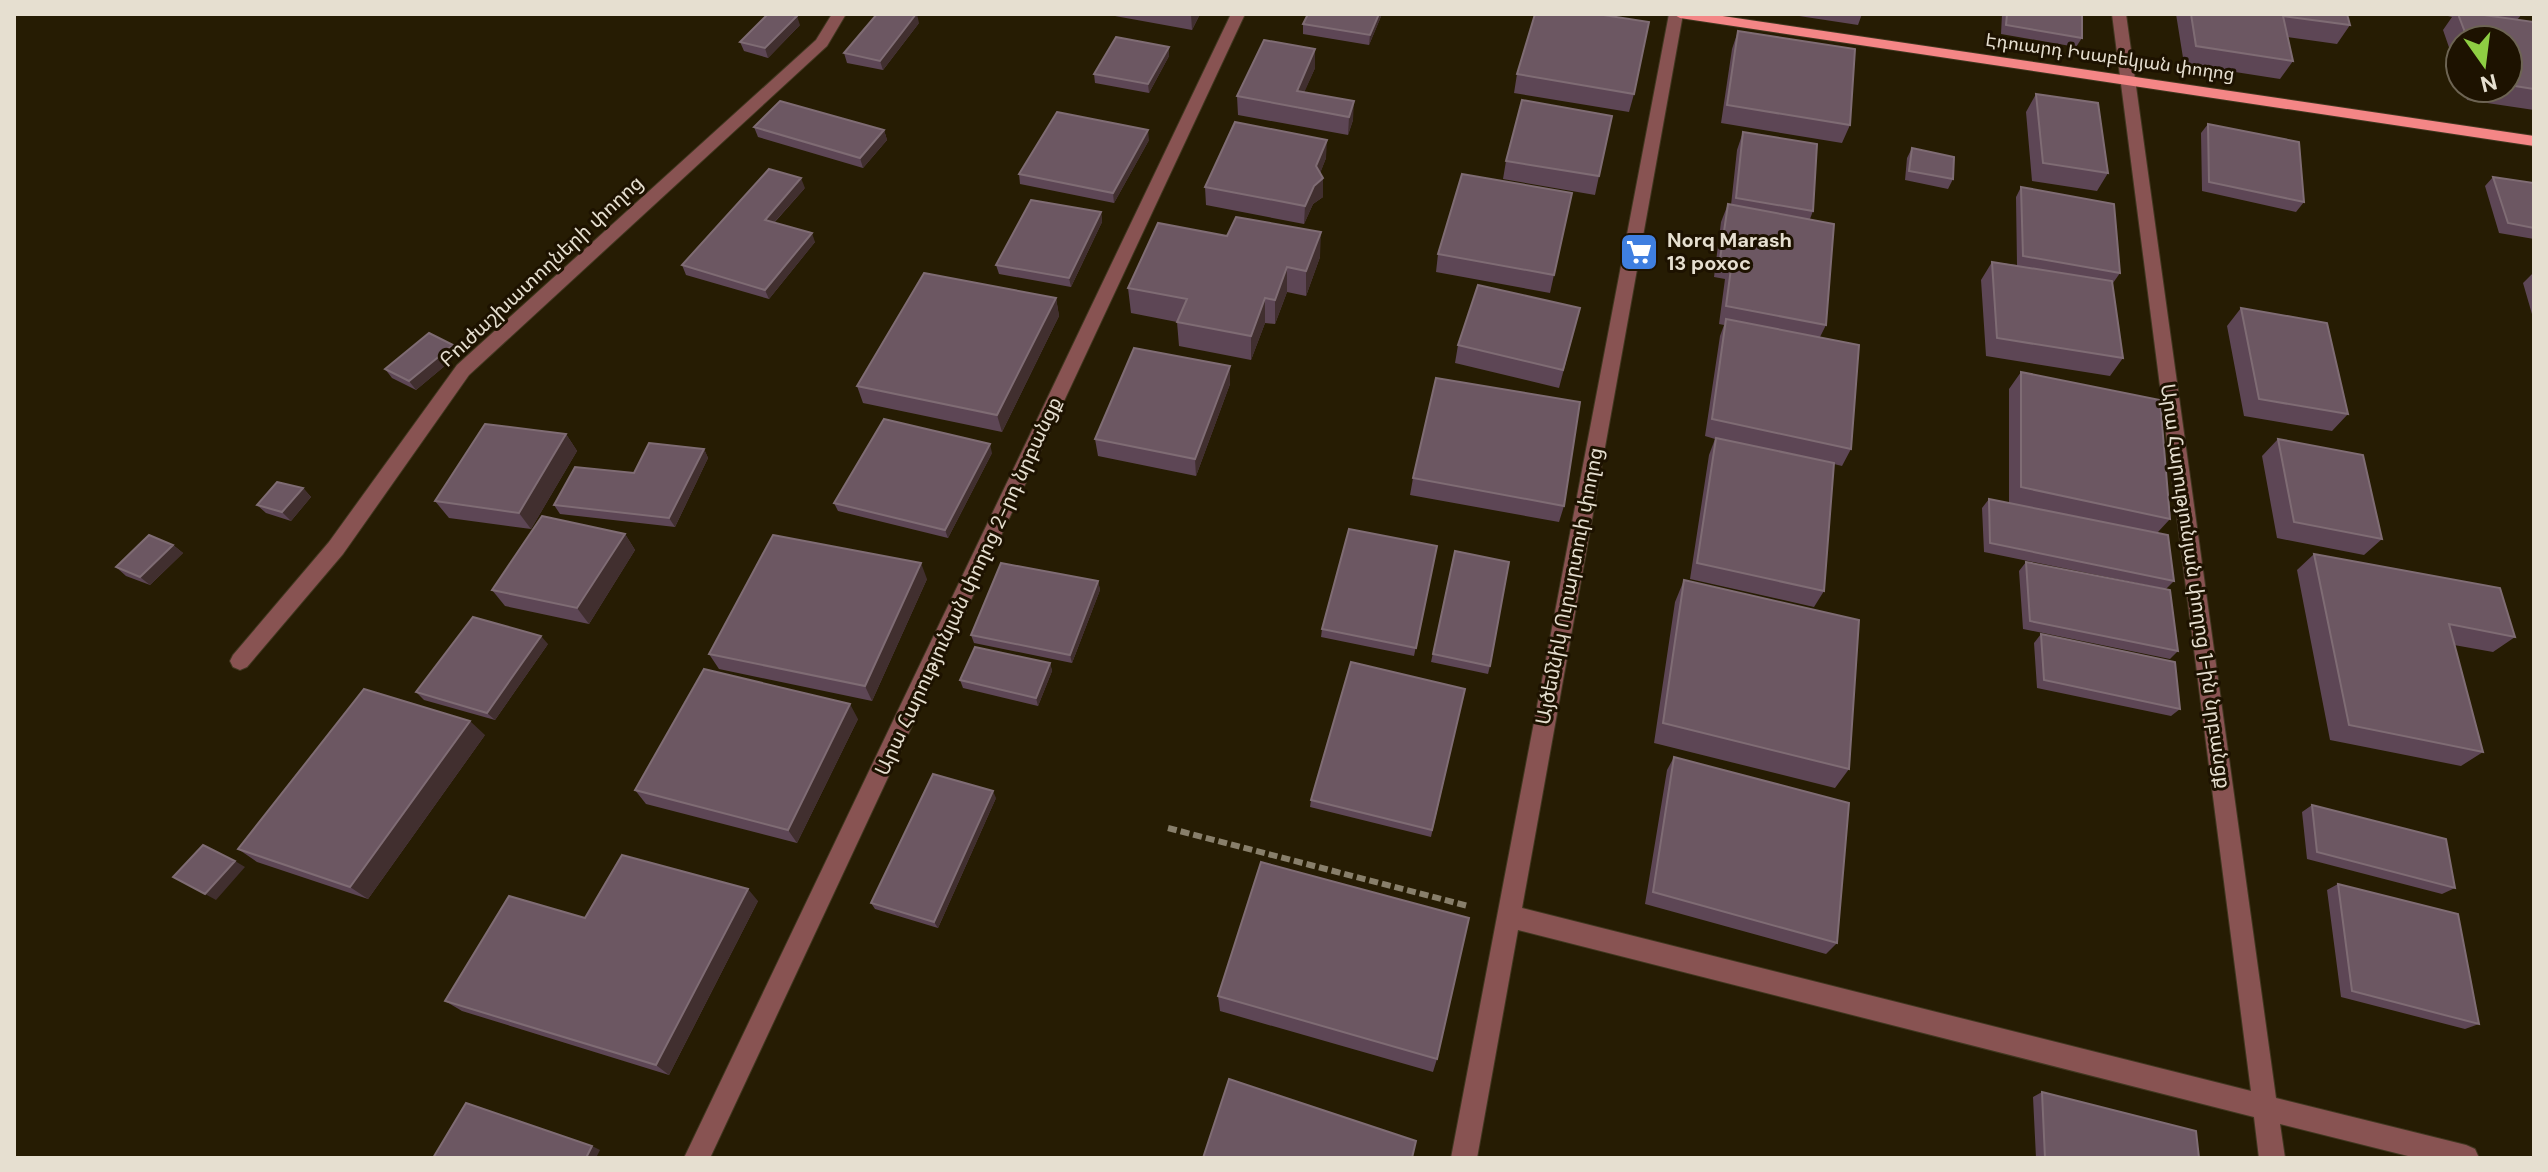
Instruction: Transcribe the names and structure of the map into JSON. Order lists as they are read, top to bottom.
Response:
{
  "streets": {
    "main road": ["Էդուարդ Իսաբեկյան փողոց"],
    "street": [
      "Բուժաշխատողների փողոց",
      "Արա Հարությունյան փողոց 2-րդ նրբանցք",
      "Այծեմնիկ Ուրարտուի փողոց",
      "Արա Հարությունյան փողոց 1-ին նրբանցք"
    ]
  },
  "crossings": [
    ["Էդուարդ Իսաբեկյան փողոց", "Այծեմնիկ Ուրարտուի փողոց"],
    ["Էդուարդ Իսաբեկյան փողոց", "Արա Հարությունյան փողոց 1-ին նրբանցք"]
  ],
  "places": {
    "supermarket": ["Norq Marash 13 poxoc"]
  },
  "north": "bottom"
}
